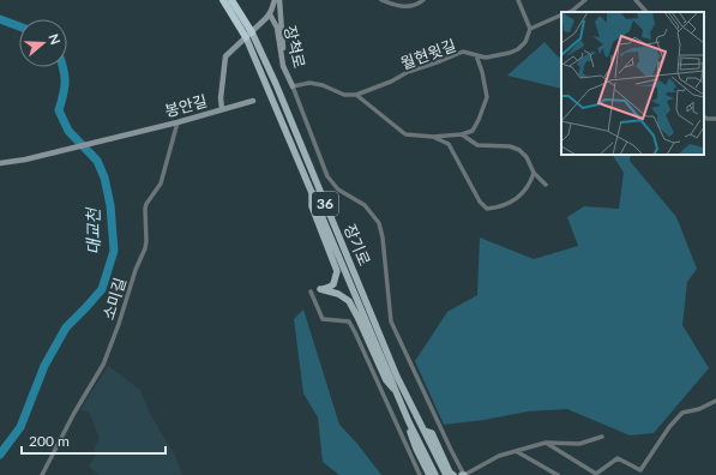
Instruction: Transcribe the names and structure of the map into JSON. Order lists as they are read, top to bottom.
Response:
{
  "streets": {
    "highway": ["36", "장기로"],
    "street": [
      "장척로",
      "월현윗길",
      "봉안길",
      "소미길"
    ]
  },
  "crossings": [
    ["봉안길", "소미길"]
  ],
  "water": ["대교천"],
  "scale_bar": "200 m",
  "north": "right"
}
